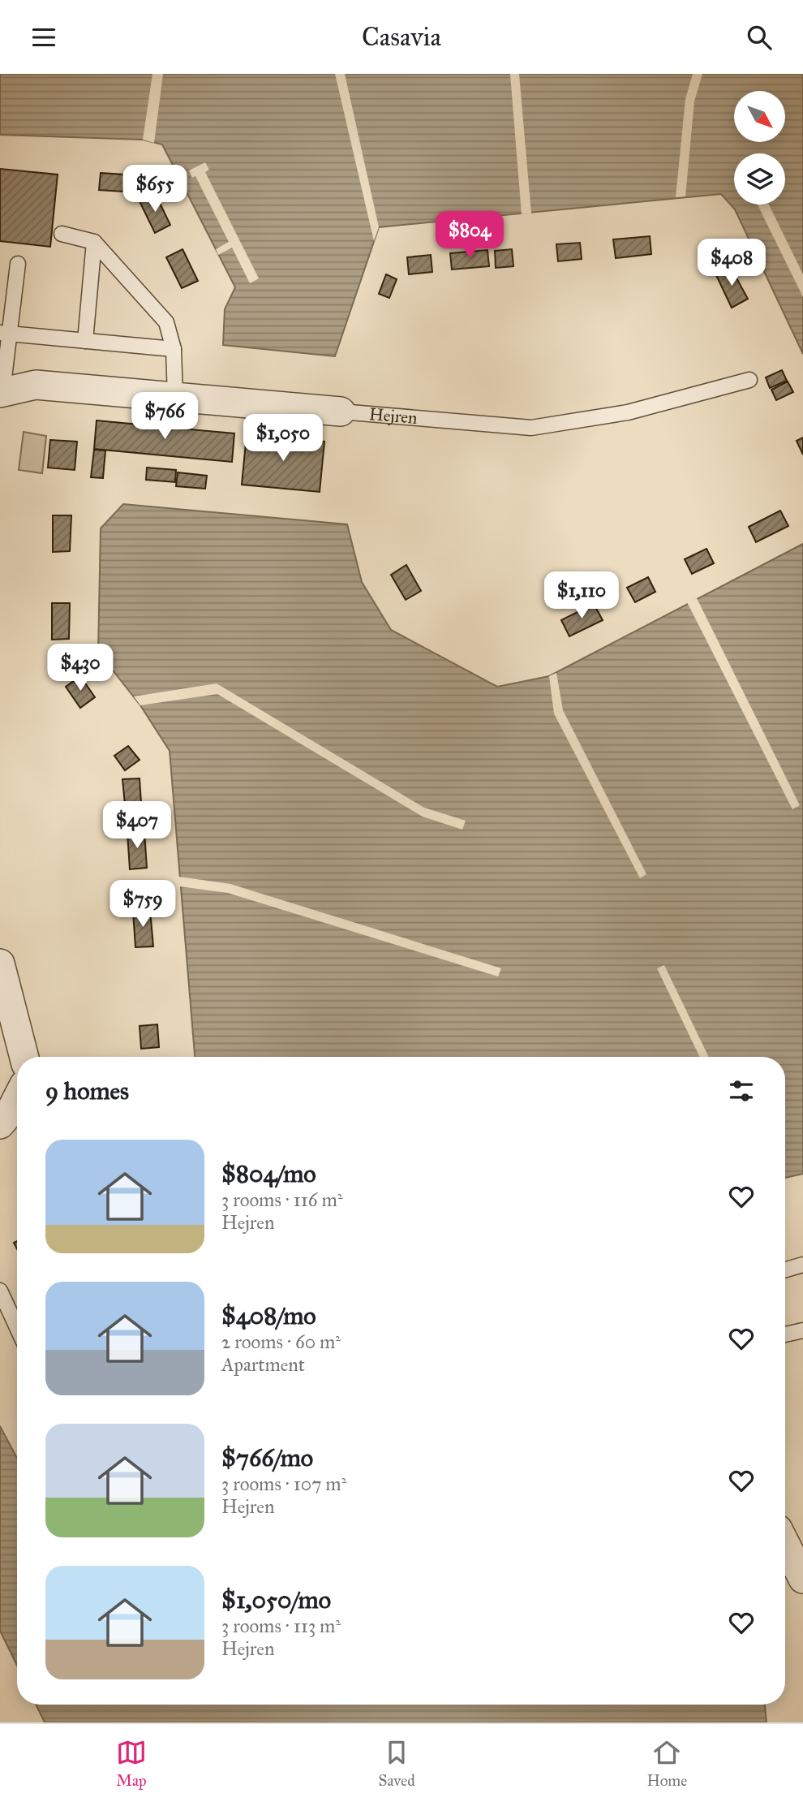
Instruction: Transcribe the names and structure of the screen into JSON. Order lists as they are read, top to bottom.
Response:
{
  "streets": {
    "street": ["Hejren"]
  },
  "north": "bottom right",
  "page": {
    "header": "Casavia",
    "price": [
      "$655",
      "$804",
      "$408",
      "$766",
      "$1,050",
      "$1,110",
      "$430",
      "$407",
      "$759"
    ],
    "heading": "9 homes",
    "list": [
      {
        "name": "$804/mo",
        "note": "3 rooms · 116 m² · Hejren"
      },
      {
        "name": "$408/mo",
        "note": "2 rooms · 60 m² · Apartment"
      },
      {
        "name": "$766/mo",
        "note": "3 rooms · 107 m² · Hejren"
      },
      {
        "name": "$1,050/mo",
        "note": "3 rooms · 113 m² · Hejren"
      }
    ],
    "tabs": ["Map", "Saved", "Home"]
  }
}
